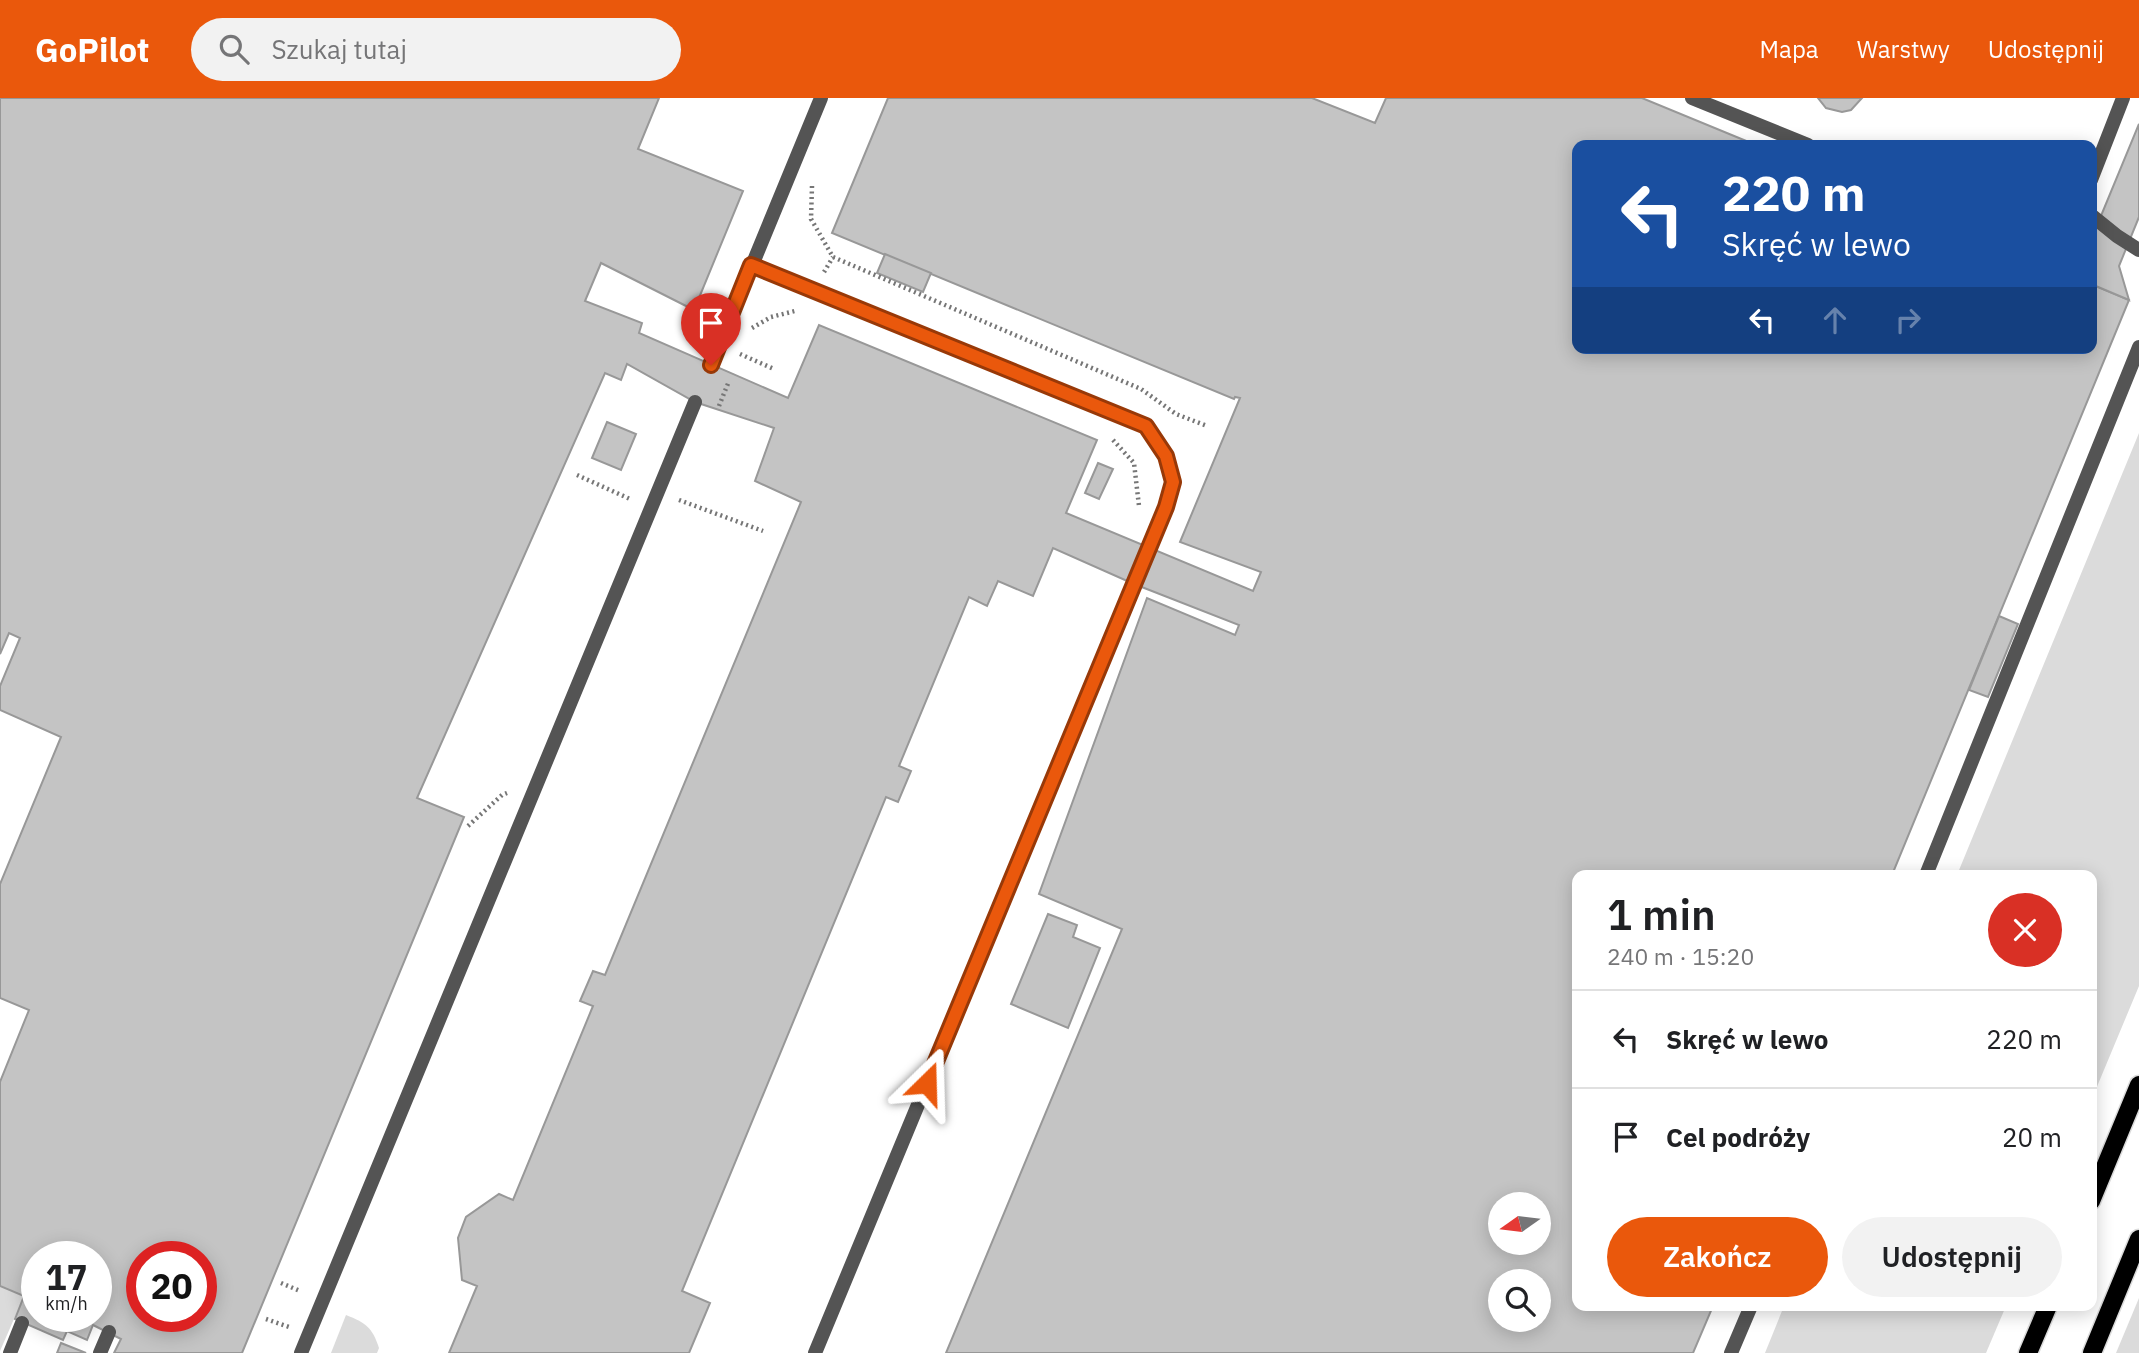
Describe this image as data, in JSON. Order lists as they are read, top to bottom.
{
  "north": "left",
  "page": {
    "header": "GoPilot",
    "search": "Szukaj tutaj",
    "nav": ["Mapa", "Warstwy", "Udostępnij"],
    "turn": ["220 m", "Skręć w lewo"],
    "heading": ["1 min", "240 m · 15:20"],
    "list": [
      {
        "name": "Skręć w lewo",
        "value": "220 m"
      },
      {
        "name": "Cel podróży",
        "value": "20 m"
      }
    ],
    "buttons": ["Zakończ", "Udostępnij"],
    "speed": "17 km/h",
    "limit": "20"
  }
}
